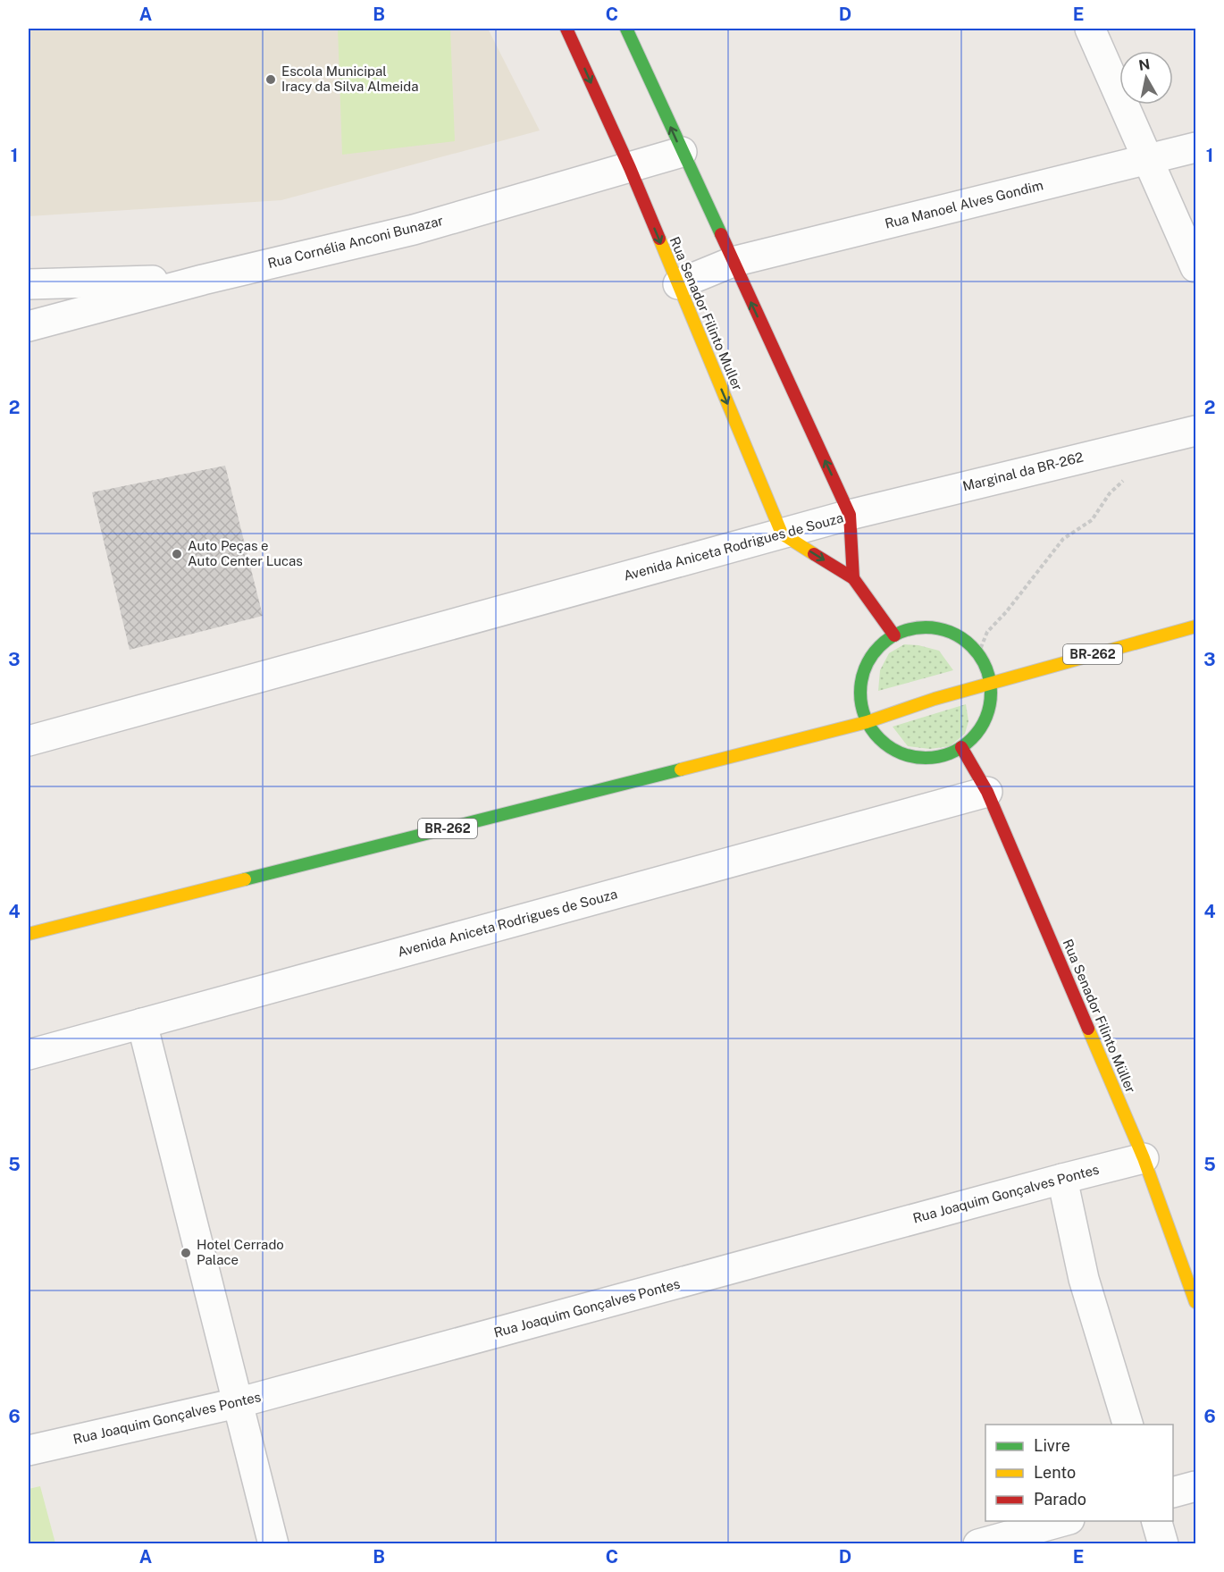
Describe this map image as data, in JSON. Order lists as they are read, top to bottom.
{
  "streets": {
    "main road": ["Rua Senador Filinto Muller", "BR-262", "Rua Senador Filinto Müller"],
    "street": [
      "Rua Manoel Alves Gondim",
      "Rua Cornélia Anconi Bunazar",
      "Marginal da BR-262",
      "Avenida Aniceta Rodrigues de Souza",
      "Rua Joaquim Gonçalves Pontes"
    ]
  },
  "crossings": [
    ["Rua Manoel Alves Gondim", "Rua Senador Filinto Muller"],
    ["Rua Cornélia Anconi Bunazar", "Rua Senador Filinto Muller"],
    ["Rua Senador Filinto Muller", "Avenida Aniceta Rodrigues de Souza"],
    ["Marginal da BR-262", "Avenida Aniceta Rodrigues de Souza"],
    ["Avenida Aniceta Rodrigues de Souza", "Rua Senador Filinto Müller"],
    ["Rua Senador Filinto Müller", "Rua Joaquim Gonçalves Pontes"]
  ],
  "places": ["Escola Municipal Iracy da Silva Almeida", "Auto Peças e Auto Center Lucas", "Hotel Cerrado Palace"],
  "legend": ["Livre", "Lento", "Parado"],
  "north": "top",
  "grid": {
    "columns": [
      "A",
      "B",
      "C",
      "D",
      "E"
    ],
    "rows": [
      "1",
      "2",
      "3",
      "4",
      "5",
      "6"
    ]
  }
}
